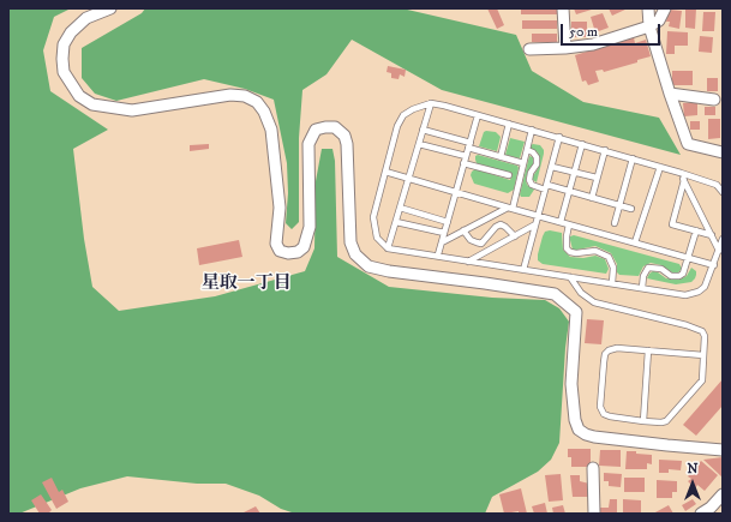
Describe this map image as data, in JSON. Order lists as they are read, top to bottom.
{
  "districts": ["星取一丁目"],
  "scale_bar": "50 m",
  "north": "top"
}
